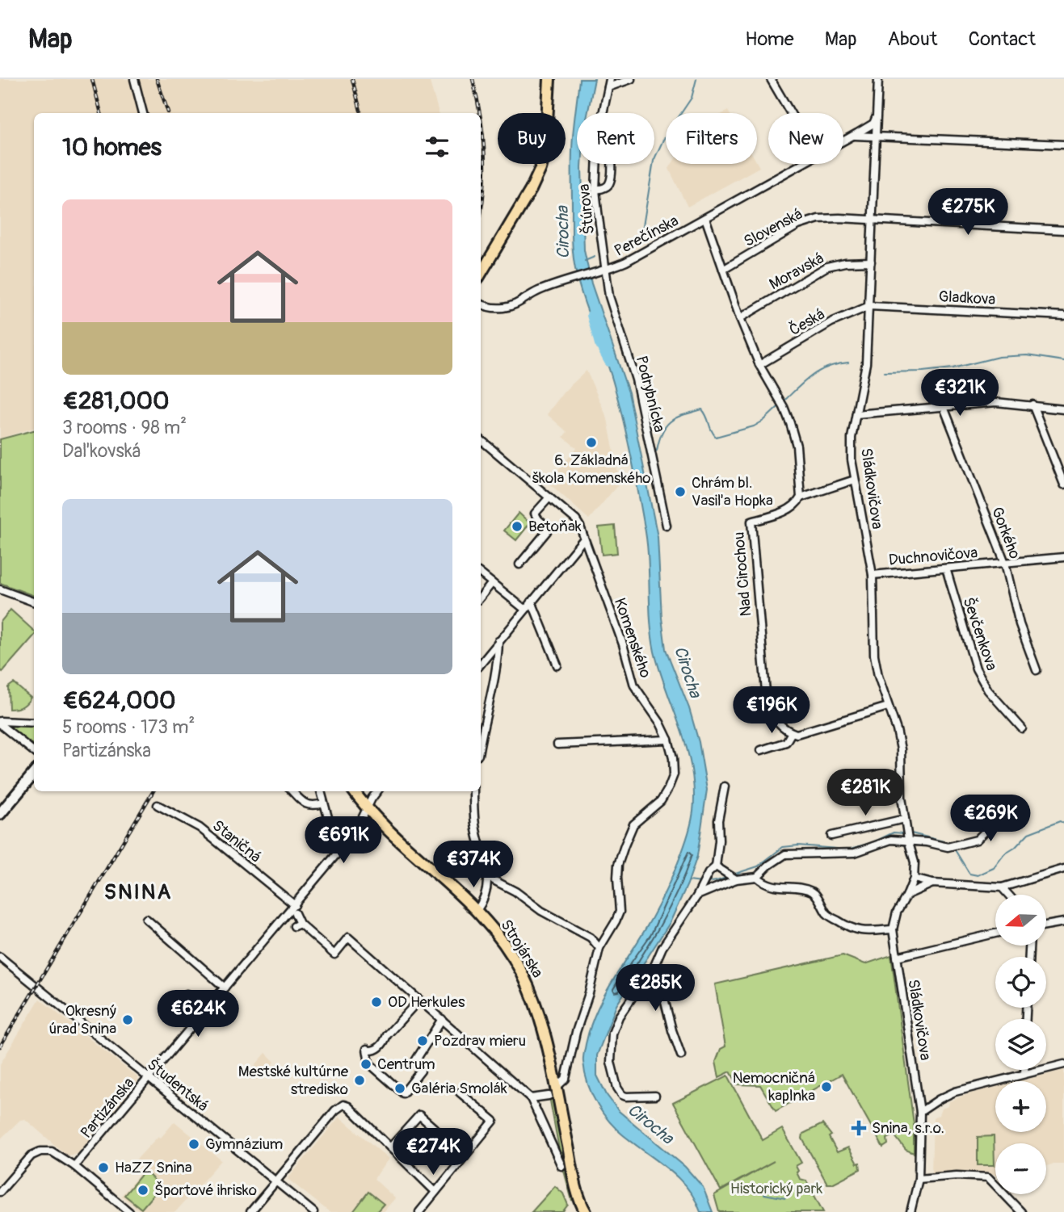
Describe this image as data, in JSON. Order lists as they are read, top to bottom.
{
  "streets": {
    "main road": ["Strojárska"],
    "street": [
      "Štúrova",
      "Slovenská",
      "Perečínska",
      "Moravská",
      "Gladkova",
      "Česká",
      "Podrybnícka",
      "Sládkovičova",
      "Gorkého",
      "Duchnovičova",
      "Nad Cirochou",
      "Ševčenkova",
      "Komenského",
      "Staničná",
      "Študentská",
      "Partizánska"
    ]
  },
  "crossings": [
    ["Štúrova", "Perečínska"],
    ["Štúrova", "Podrybnícka"],
    ["Slovenská", "Sládkovičova"],
    ["Perečínska", "Podrybnícka"],
    ["Perečínska", "Sládkovičova"],
    ["Moravská", "Sládkovičova"],
    ["Gladkova", "Česká"],
    ["Gladkova", "Sládkovičova"],
    ["Česká", "Sládkovičova"],
    ["Sládkovičova", "Duchnovičova"],
    ["Gorkého", "Duchnovičova"],
    ["Duchnovičova", "Ševčenkova"],
    ["Komenského", "Strojárska"],
    ["Staničná", "Partizánska"],
    ["Strojárska", "Partizánska"],
    ["Študentská", "Partizánska"]
  ],
  "districts": ["SNINA"],
  "water": ["Cirocha"],
  "parks": ["Historický park"],
  "places": {
    "other": [
      "6. Základná škola Komenského",
      "Chrám bl. Vasiľa Hopka",
      "Betoňak",
      "OD Herkules",
      "Okresný úrad Snina",
      "Pozdrav mieru",
      "Centrum",
      "Mestské kultúrne stredisko",
      "Nemocničná kaplnka",
      "Galéria Smolák",
      "Gymnázium",
      "HaZZ Snina",
      "Športové ihrisko"
    ],
    "health": ["Snina, s.r.o."]
  },
  "north": "left",
  "page": {
    "header": "Map",
    "nav": [
      "Home",
      "Map",
      "About",
      "Contact"
    ],
    "chip": [
      "Buy",
      "Rent",
      "Filters",
      "New"
    ],
    "heading": "10 homes",
    "list": [
      {
        "name": "€281,000",
        "note": "3 rooms · 98 m² · Daľkovská"
      },
      {
        "name": "€624,000",
        "note": "5 rooms · 173 m² · Partizánska"
      }
    ],
    "price": [
      "€275K",
      "€321K",
      "€196K",
      "€281K",
      "€269K",
      "€691K",
      "€374K",
      "€285K",
      "€624K",
      "€274K"
    ],
    "map_buttons": ["+", "−"]
  }
}
